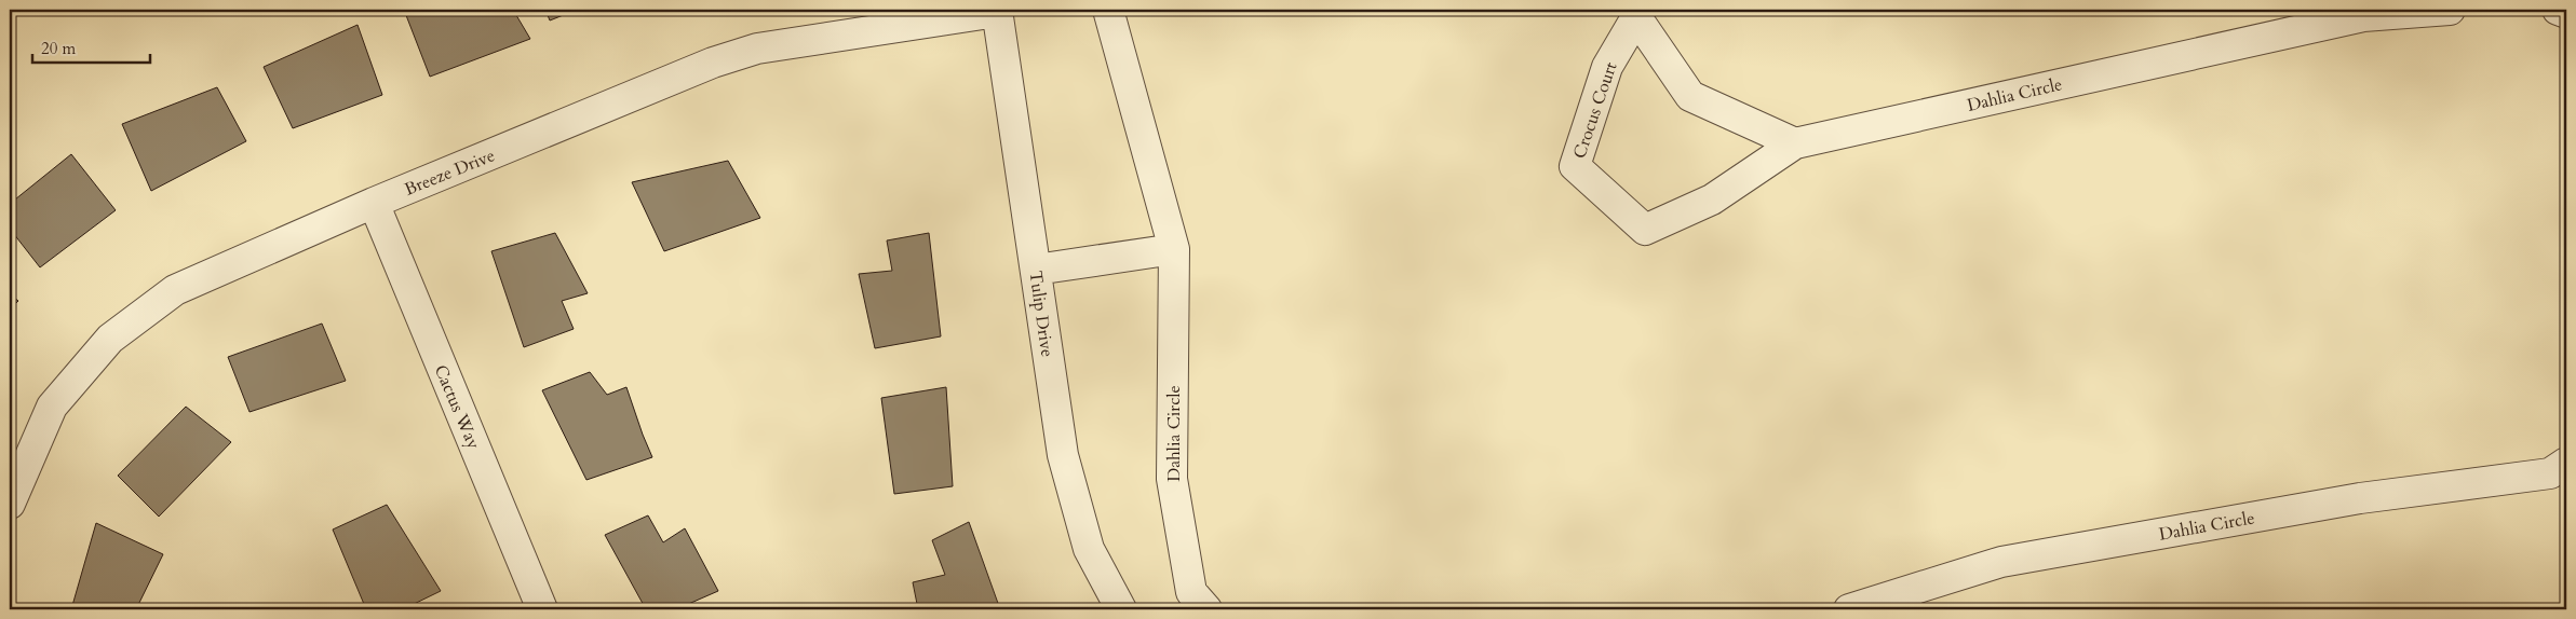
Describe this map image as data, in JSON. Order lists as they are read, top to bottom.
{
  "streets": {
    "street": [
      "Dahlia Circle",
      "Crocus Court",
      "Breeze Drive",
      "Tulip Drive",
      "Cactus Way"
    ]
  },
  "crossings": [
    ["Dahlia Circle", "Crocus Court"],
    ["Breeze Drive", "Tulip Drive"],
    ["Breeze Drive", "Cactus Way"]
  ],
  "scale_bar": "20 m"
}
